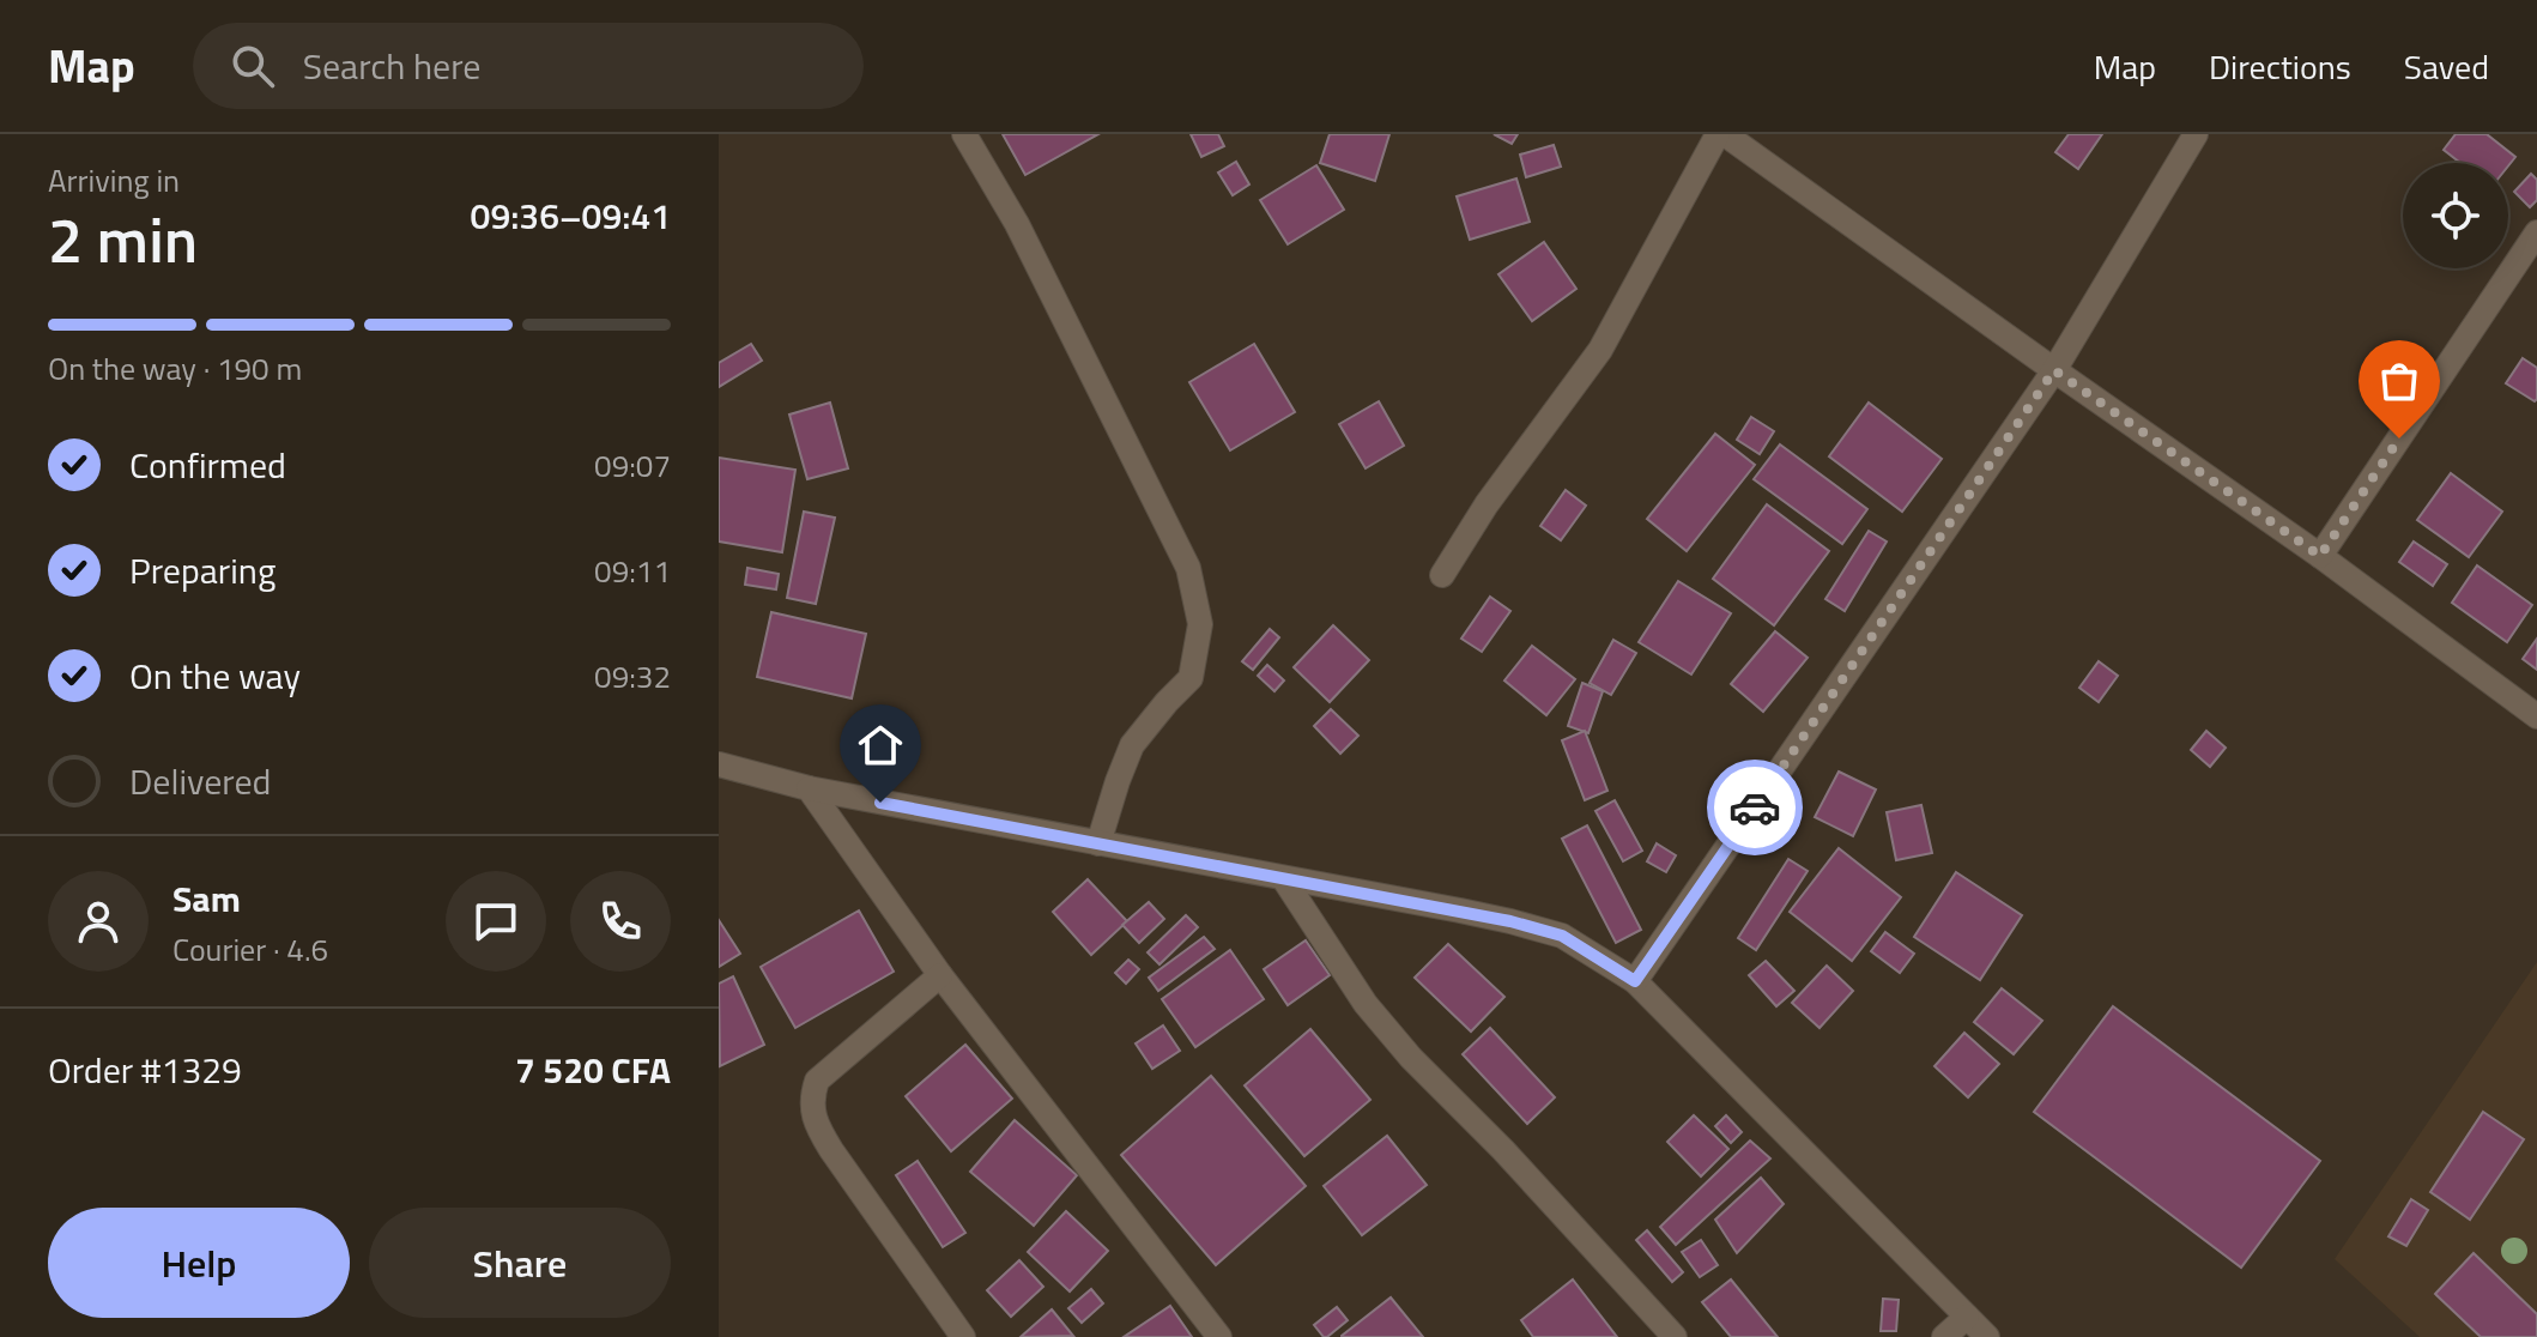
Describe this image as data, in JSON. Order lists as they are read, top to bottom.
{
  "page": {
    "header": "Map",
    "search": "Search here",
    "nav": ["Map", "Directions", "Saved"],
    "heading": ["2 min", "Arriving in", "09:36–09:41"],
    "panel": [
      "Sam",
      "Courier · 4.6",
      "Order #1329",
      "7 520 CFA"
    ],
    "bar": "On the way · 190 m",
    "list": [
      ["Confirmed", "09:07"],
      ["Preparing", "09:11"],
      ["On the way", "09:32"],
      "Delivered"
    ],
    "buttons": ["Help", "Share"]
  }
}
